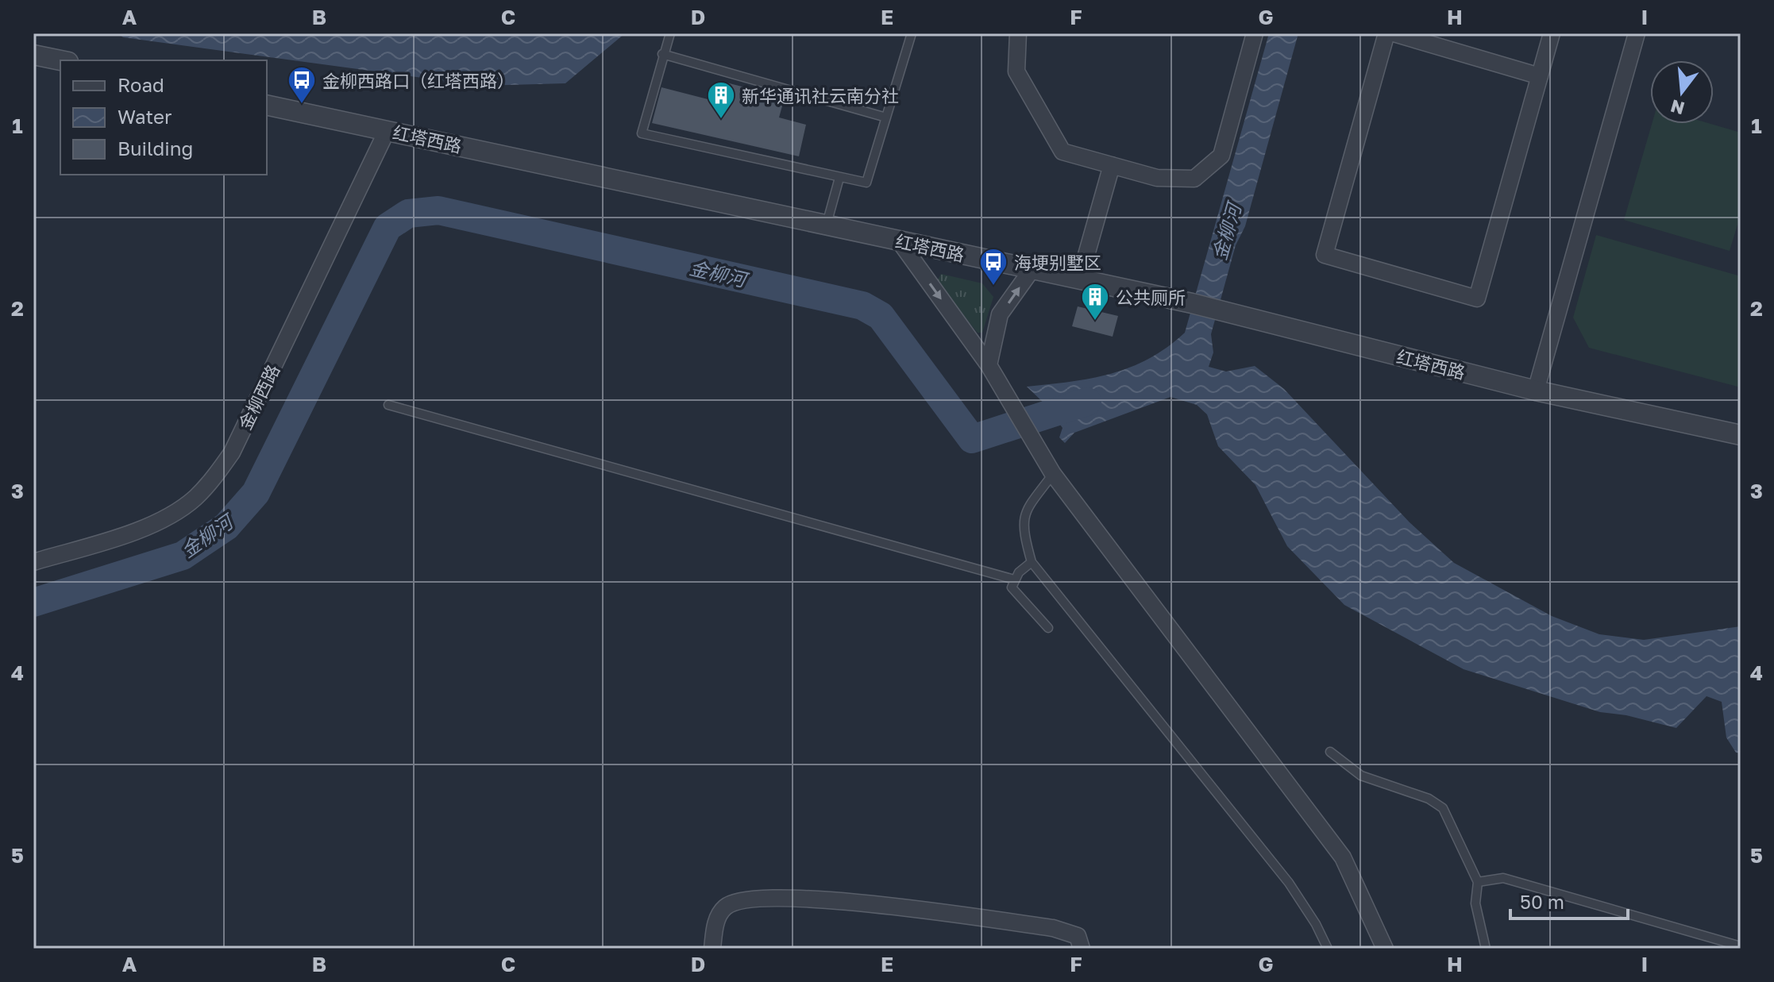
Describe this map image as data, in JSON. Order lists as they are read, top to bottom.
{
  "streets": {
    "street": ["红塔西路", "金柳西路"]
  },
  "crossings": [
    ["红塔西路", "金柳西路"]
  ],
  "water": ["金柳河"],
  "places": {
    "bus stop": ["金柳西路口（红塔西路）", "海埂别墅区"],
    "building": ["新华通讯社云南分社", "公共厕所"]
  },
  "legend": ["Road", "Water", "Building"],
  "scale_bar": "50 m",
  "north": "bottom",
  "grid": {
    "columns": [
      "A",
      "B",
      "C",
      "D",
      "E",
      "F",
      "G",
      "H",
      "I"
    ],
    "rows": [
      "1",
      "2",
      "3",
      "4",
      "5"
    ]
  }
}
